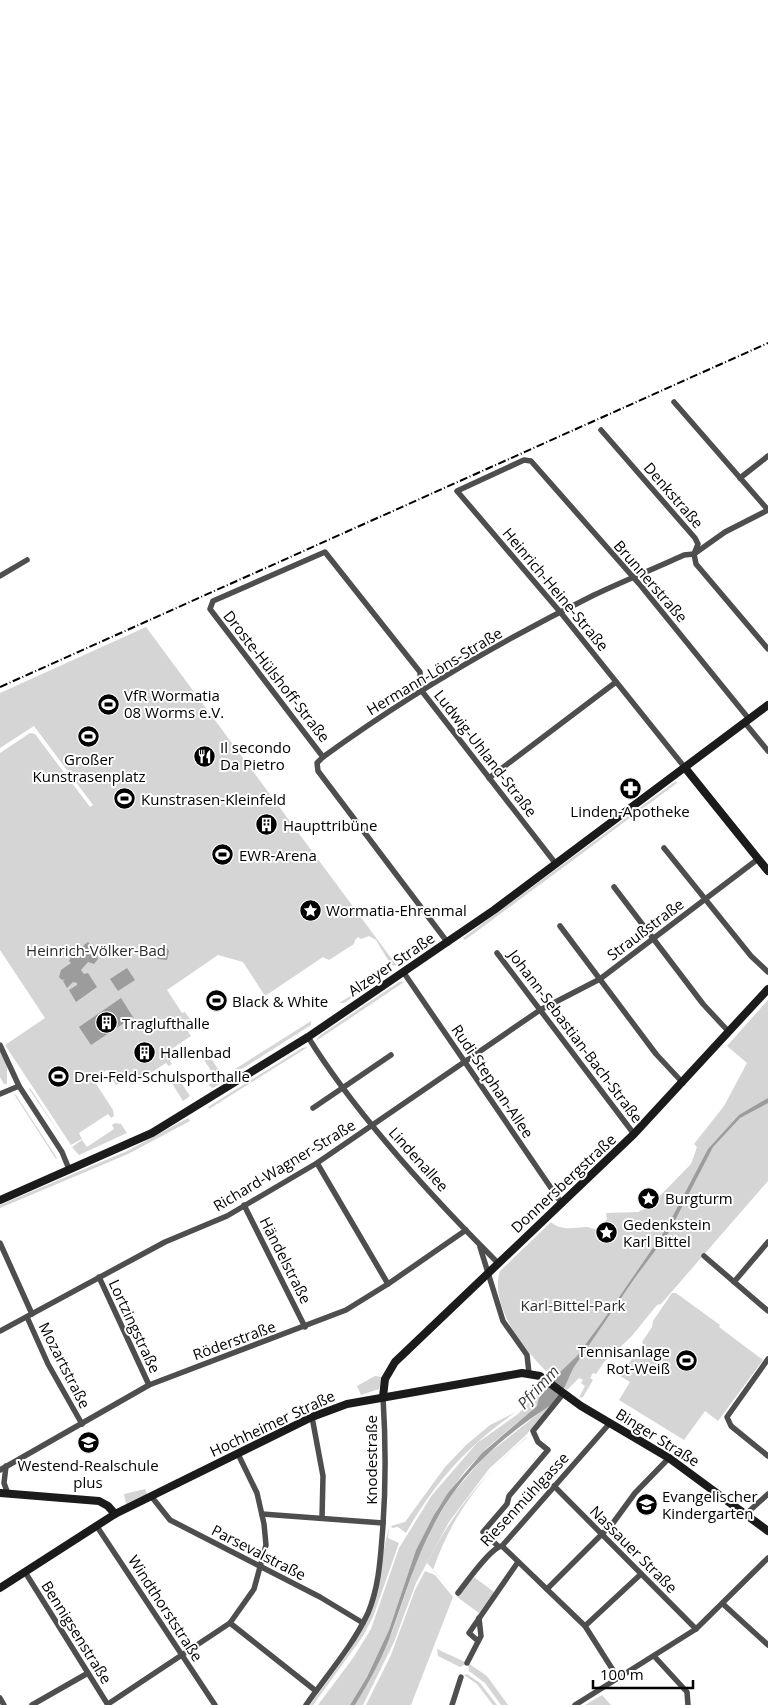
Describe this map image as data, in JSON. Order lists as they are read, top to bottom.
{
  "streets": {
    "street": [
      "Denkstraße",
      "Brunnerstraße",
      "Heinrich-Heine-Straße",
      "Hermann-Löns-Straße",
      "Droste-Hülshoff-Straße",
      "Ludwig-Uhland-Straße",
      "Straußstraße",
      "Alzeyer Straße",
      "Johann-Sebastian-Bach-Straße",
      "Rudi-Stephan-Allee",
      "Lindenallee",
      "Richard-Wagner-Straße",
      "Donnersbergstraße",
      "Händelstraße",
      "Lortzingstraße",
      "Röderstraße",
      "Mozartstraße",
      "Hochheimer Straße",
      "Binger Straße",
      "Knodestraße",
      "Riesenmühlgasse",
      "Nassauer Straße",
      "Parsevalstraße",
      "Windthorststraße",
      "Bennigsenstraße"
    ]
  },
  "crossings": [
    ["Denkstraße", "Hermann-Löns-Straße"],
    ["Brunnerstraße", "Heinrich-Heine-Straße"],
    ["Brunnerstraße", "Hermann-Löns-Straße"],
    ["Brunnerstraße", "Alzeyer Straße"],
    ["Heinrich-Heine-Straße", "Hermann-Löns-Straße"],
    ["Heinrich-Heine-Straße", "Alzeyer Straße"],
    ["Hermann-Löns-Straße", "Droste-Hülshoff-Straße"],
    ["Hermann-Löns-Straße", "Ludwig-Uhland-Straße"],
    ["Droste-Hülshoff-Straße", "Ludwig-Uhland-Straße"],
    ["Droste-Hülshoff-Straße", "Alzeyer Straße"],
    ["Ludwig-Uhland-Straße", "Alzeyer Straße"],
    ["Straußstraße", "Johann-Sebastian-Bach-Straße"],
    ["Straußstraße", "Richard-Wagner-Straße"],
    ["Alzeyer Straße", "Rudi-Stephan-Allee"],
    ["Alzeyer Straße", "Lindenallee"],
    ["Johann-Sebastian-Bach-Straße", "Richard-Wagner-Straße"],
    ["Johann-Sebastian-Bach-Straße", "Donnersbergstraße"],
    ["Rudi-Stephan-Allee", "Richard-Wagner-Straße"],
    ["Rudi-Stephan-Allee", "Donnersbergstraße"],
    ["Lindenallee", "Richard-Wagner-Straße"],
    ["Lindenallee", "Donnersbergstraße"],
    ["Lindenallee", "Röderstraße"],
    ["Lindenallee", "Hochheimer Straße"],
    ["Lindenallee", "Binger Straße"],
    ["Richard-Wagner-Straße", "Händelstraße"],
    ["Richard-Wagner-Straße", "Lortzingstraße"],
    ["Richard-Wagner-Straße", "Mozartstraße"],
    ["Donnersbergstraße", "Hochheimer Straße"],
    ["Donnersbergstraße", "Knodestraße"],
    ["Händelstraße", "Röderstraße"],
    ["Lortzingstraße", "Röderstraße"],
    ["Röderstraße", "Mozartstraße"],
    ["Hochheimer Straße", "Binger Straße"],
    ["Hochheimer Straße", "Knodestraße"],
    ["Hochheimer Straße", "Parsevalstraße"],
    ["Hochheimer Straße", "Windthorststraße"],
    ["Hochheimer Straße", "Bennigsenstraße"],
    ["Binger Straße", "Riesenmühlgasse"],
    ["Knodestraße", "Parsevalstraße"],
    ["Riesenmühlgasse", "Nassauer Straße"]
  ],
  "water": ["Pfrimm"],
  "parks": ["Heinrich-Völker-Bad", "Karl-Bittel-Park"],
  "places": {
    "sports": [
      "VfR Wormatia 08 Worms e.V.",
      "Großer Kunstrasenplatz",
      "Kunstrasen-Kleinfeld",
      "EWR-Arena",
      "Black & White",
      "Drei-Feld-Schulsporthalle",
      "Tennisanlage Rot-Weiß"
    ],
    "restaurant": ["Il secondo Da Pietro"],
    "pharmacy": ["Linden-Apotheke"],
    "building": ["Haupttribüne", "Traglufthalle", "Hallenbad"],
    "place": ["Wormatia-Ehrenmal", "Burgturm", "Gedenkstein Karl Bittel"],
    "school or university": ["Westend-Realschule plus", "Evangelischer Kindergarten"]
  },
  "scale_bar": "100 m"
}
